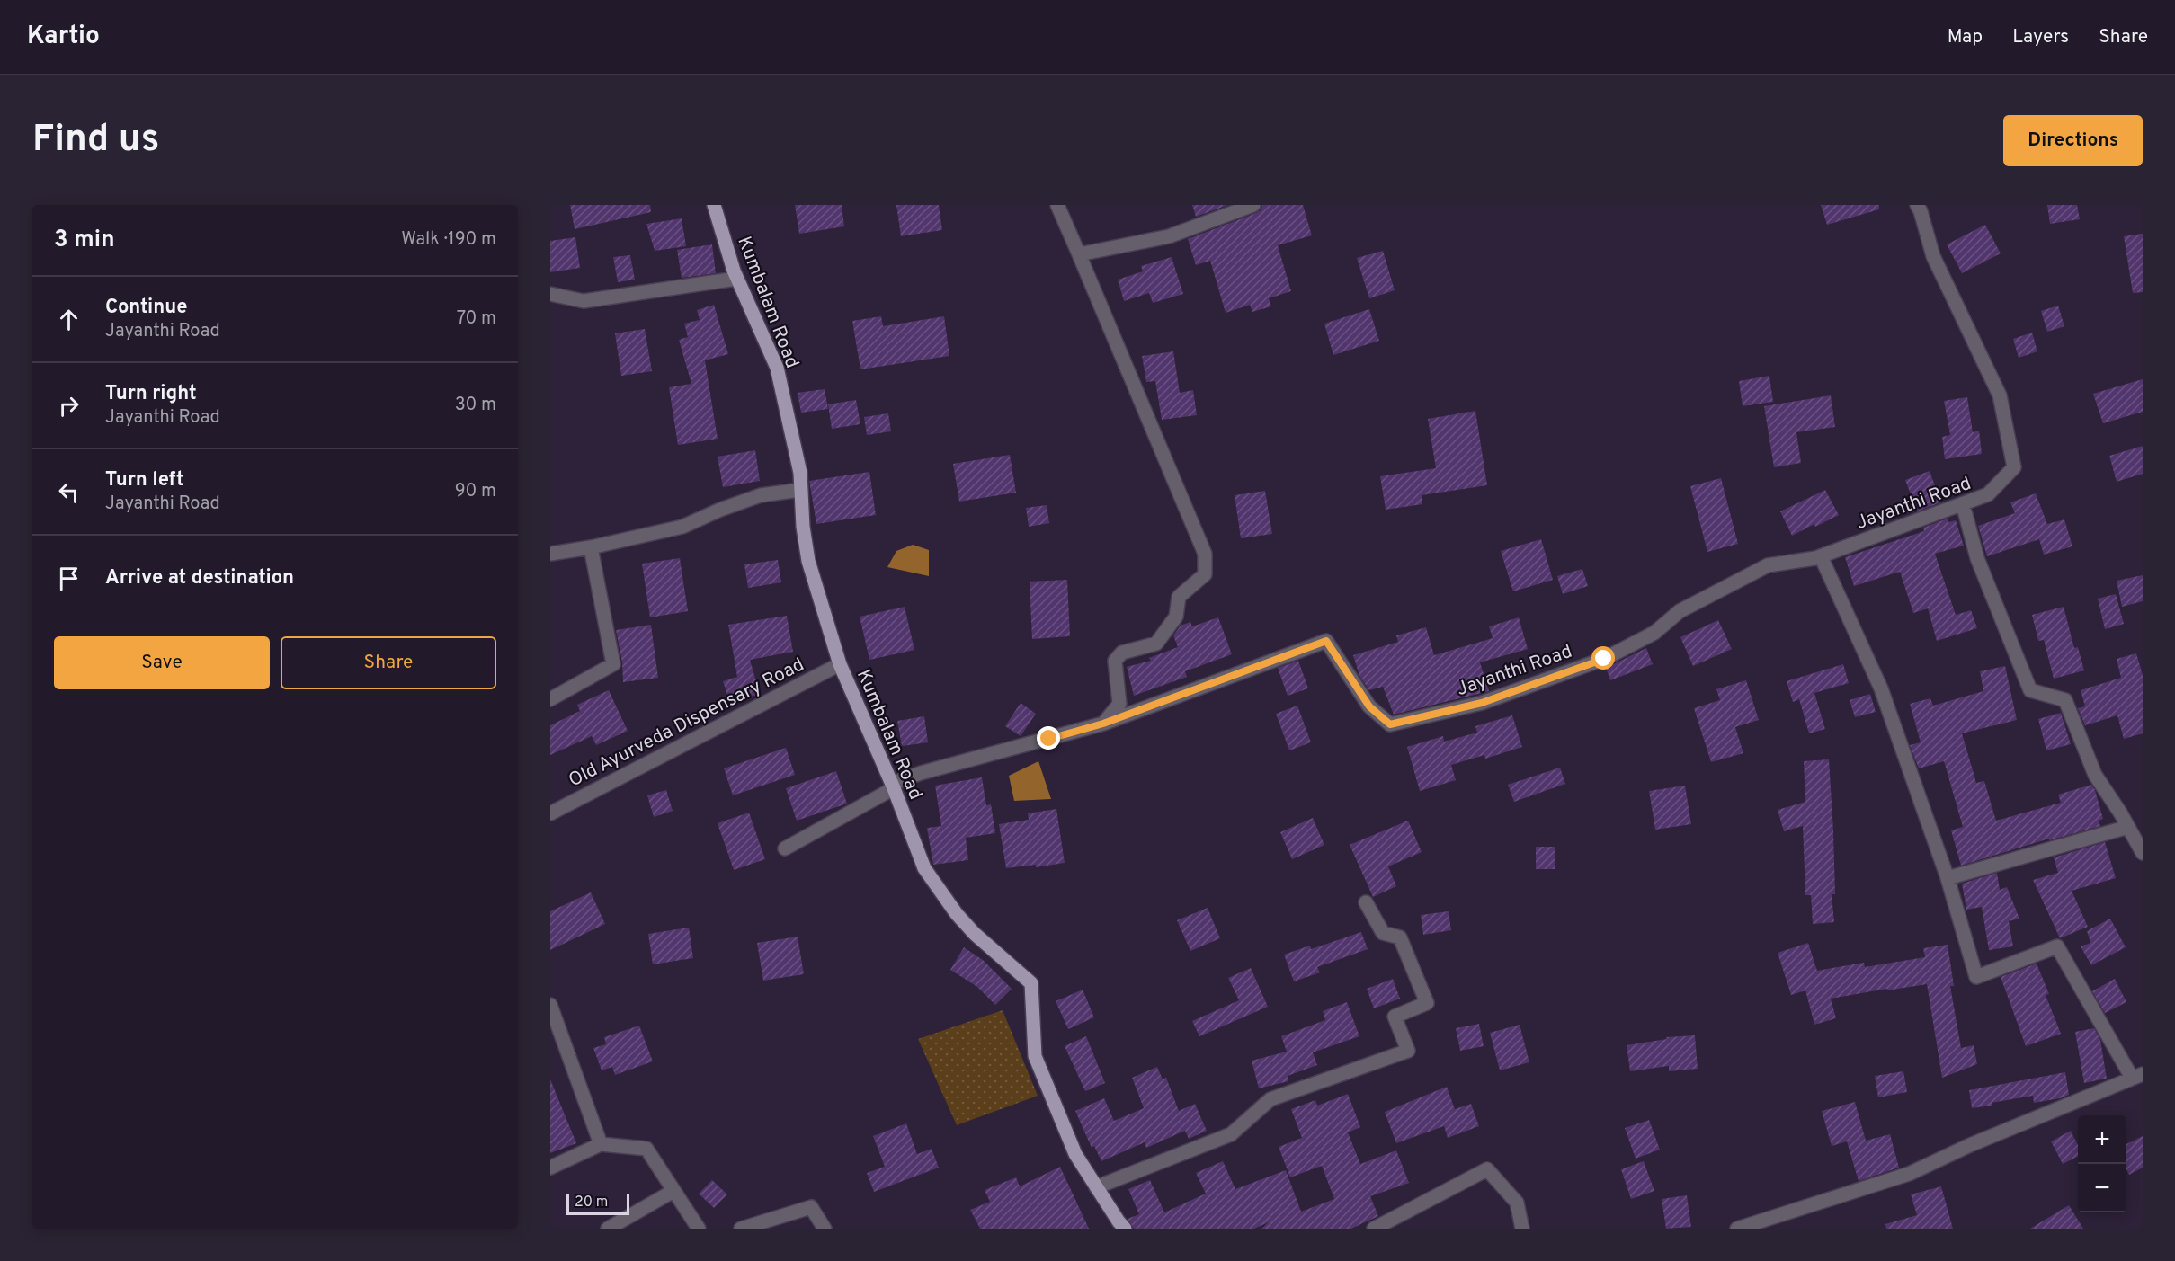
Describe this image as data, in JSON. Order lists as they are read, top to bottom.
{
  "streets": {
    "main road": ["Kumbalam Road"],
    "street": ["Jayanthi Road", "Old Ayurveda Dispensary Road"]
  },
  "crossings": [
    ["Kumbalam Road", "Jayanthi Road"],
    ["Kumbalam Road", "Old Ayurveda Dispensary Road"]
  ],
  "scale_bar": "20 m",
  "page": {
    "header": "Kartio",
    "nav": ["Map", "Layers", "Share"],
    "buttons": [
      "Directions",
      ["Save", "Share"]
    ],
    "title": "Find us",
    "heading": ["3 min", "Walk · 190 m"],
    "list": [
      ["Continue", "Jayanthi Road", "70 m"],
      ["Turn right", "Jayanthi Road", "30 m"],
      ["Turn left", "Jayanthi Road", "90 m"],
      "Arrive at destination"
    ],
    "map_buttons": ["+", "−"],
    "scale": "20 m"
  }
}
